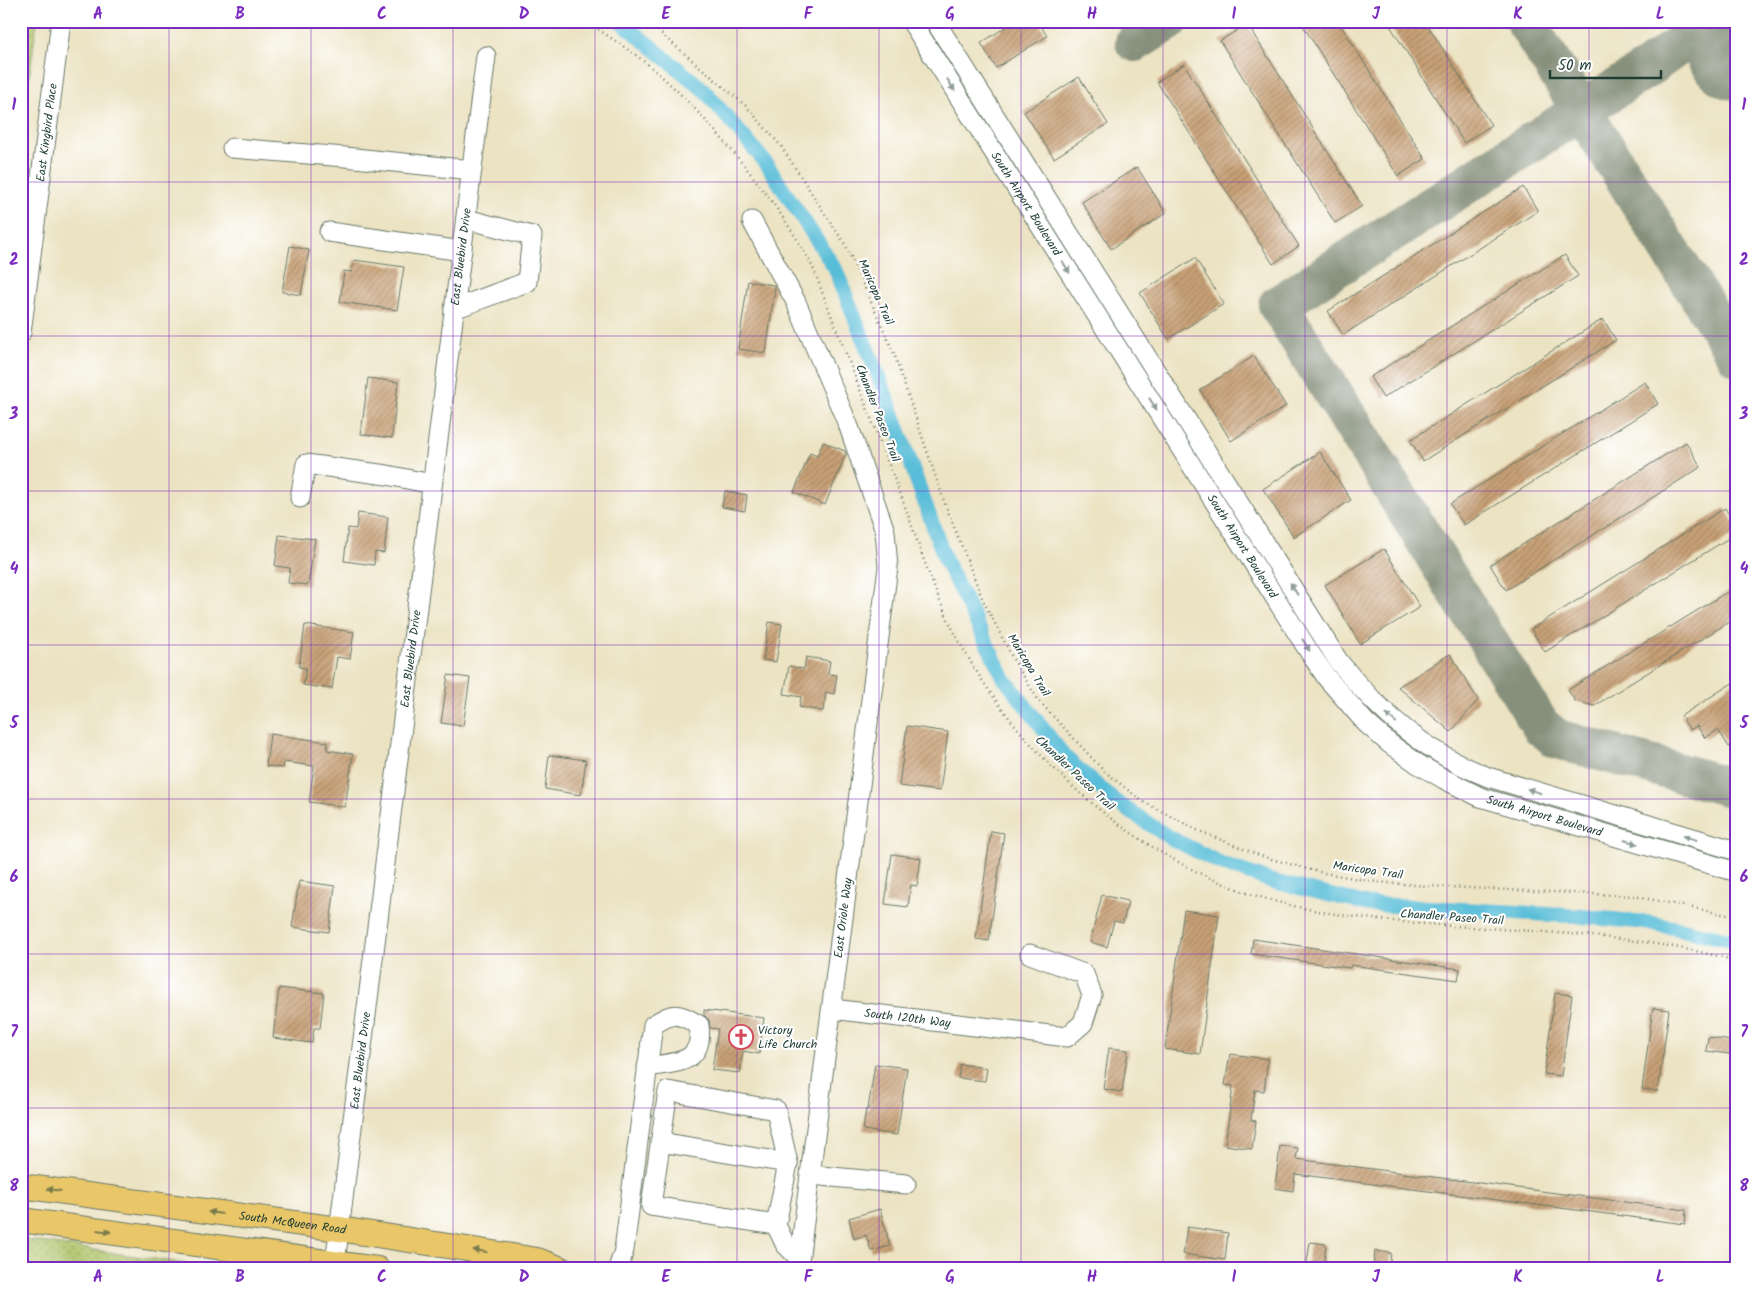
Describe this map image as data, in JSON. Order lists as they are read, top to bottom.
{
  "streets": {
    "main road": ["South McQueen Road"],
    "street": [
      "East Kingbird Place",
      "South Airport Boulevard",
      "East Bluebird Drive",
      "East Oriole Way",
      "South 120th Way"
    ],
    "path": ["Maricopa Trail", "Chandler Paseo Trail"]
  },
  "crossings": [
    ["East Bluebird Drive", "South McQueen Road"],
    ["East Oriole Way", "South 120th Way"]
  ],
  "places": {
    "church": ["Victory Life Church"]
  },
  "scale_bar": "50 m",
  "grid": {
    "columns": [
      "A",
      "B",
      "C",
      "D",
      "E",
      "F",
      "G",
      "H",
      "I",
      "J",
      "K",
      "L"
    ],
    "rows": [
      "1",
      "2",
      "3",
      "4",
      "5",
      "6",
      "7",
      "8"
    ]
  }
}
